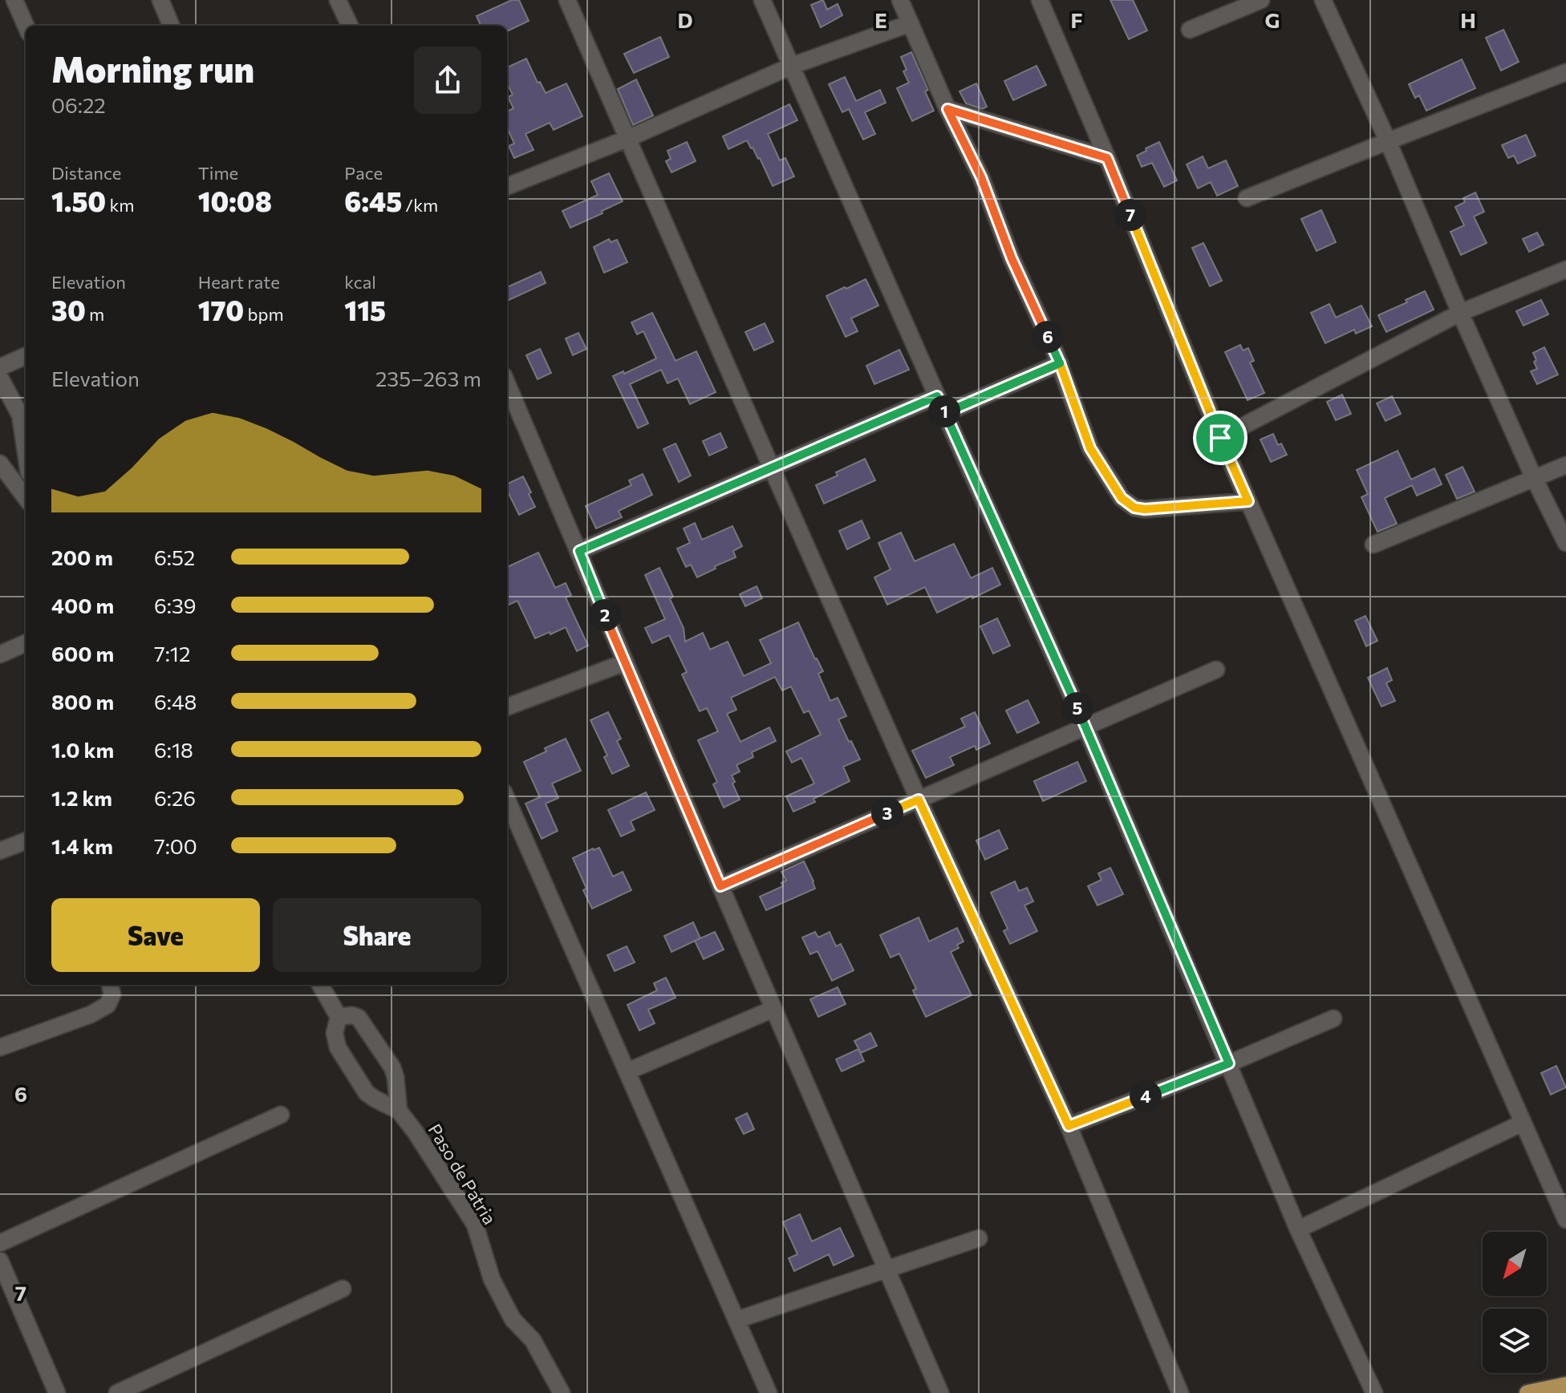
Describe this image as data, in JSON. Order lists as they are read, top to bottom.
{
  "streets": {
    "street": ["Paso de Patria"]
  },
  "north": "bottom left",
  "page": {
    "heading": ["Morning run", "06:22"],
    "stats": [
      ["Distance", "1.50 km"],
      ["Time", "10:08"],
      ["Pace", "6:45 /km"],
      ["Elevation", "30 m"],
      ["Heart rate", "170 bpm"],
      ["kcal", "115"]
    ],
    "pins": [
      "7",
      "6",
      "1",
      "2",
      "5",
      "3",
      "4"
    ],
    "chart": ["Elevation", "235–263 m"],
    "list": [
      {
        "name": "200 m",
        "note": "6:52"
      },
      {
        "name": "400 m",
        "note": "6:39"
      },
      {
        "name": "600 m",
        "note": "7:12"
      },
      {
        "name": "800 m",
        "note": "6:48"
      },
      {
        "name": "1.0 km",
        "note": "6:18"
      },
      {
        "name": "1.2 km",
        "note": "6:26"
      },
      {
        "name": "1.4 km",
        "note": "7:00"
      }
    ],
    "buttons": ["Save", "Share"]
  },
  "grid": {
    "columns": [
      "D",
      "E",
      "F",
      "G",
      "H"
    ],
    "rows": ["6", "7"]
  }
}
